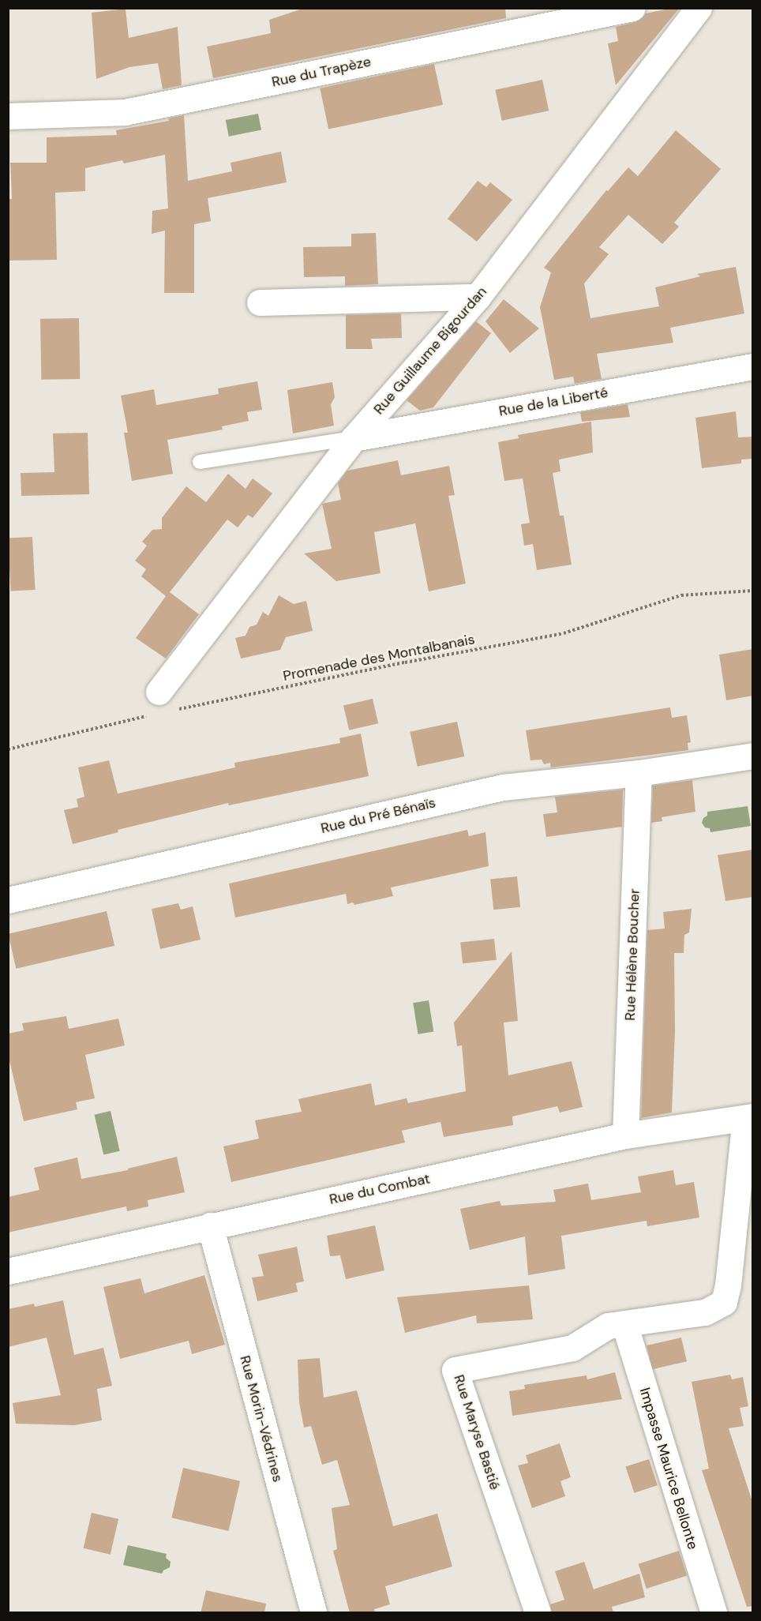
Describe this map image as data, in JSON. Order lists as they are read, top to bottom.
{
  "streets": {
    "street": [
      "Rue du Trapèze",
      "Rue Guillaume Bigourdan",
      "Rue de la Liberté",
      "Rue du Pré Bénaïs",
      "Rue Hélène Boucher",
      "Rue du Combat",
      "Rue Morin-Védrines",
      "Rue Maryse Bastié",
      "Impasse Maurice Bellonte"
    ],
    "path": ["Promenade des Montalbanais"]
  },
  "crossings": [
    ["Rue Guillaume Bigourdan", "Rue de la Liberté"],
    ["Rue Guillaume Bigourdan", "Promenade des Montalbanais"],
    ["Rue du Pré Bénaïs", "Rue Hélène Boucher"],
    ["Rue Hélène Boucher", "Rue du Combat"],
    ["Rue du Combat", "Rue Morin-Védrines"],
    ["Rue du Combat", "Rue Maryse Bastié"],
    ["Rue Maryse Bastié", "Impasse Maurice Bellonte"]
  ]
}
